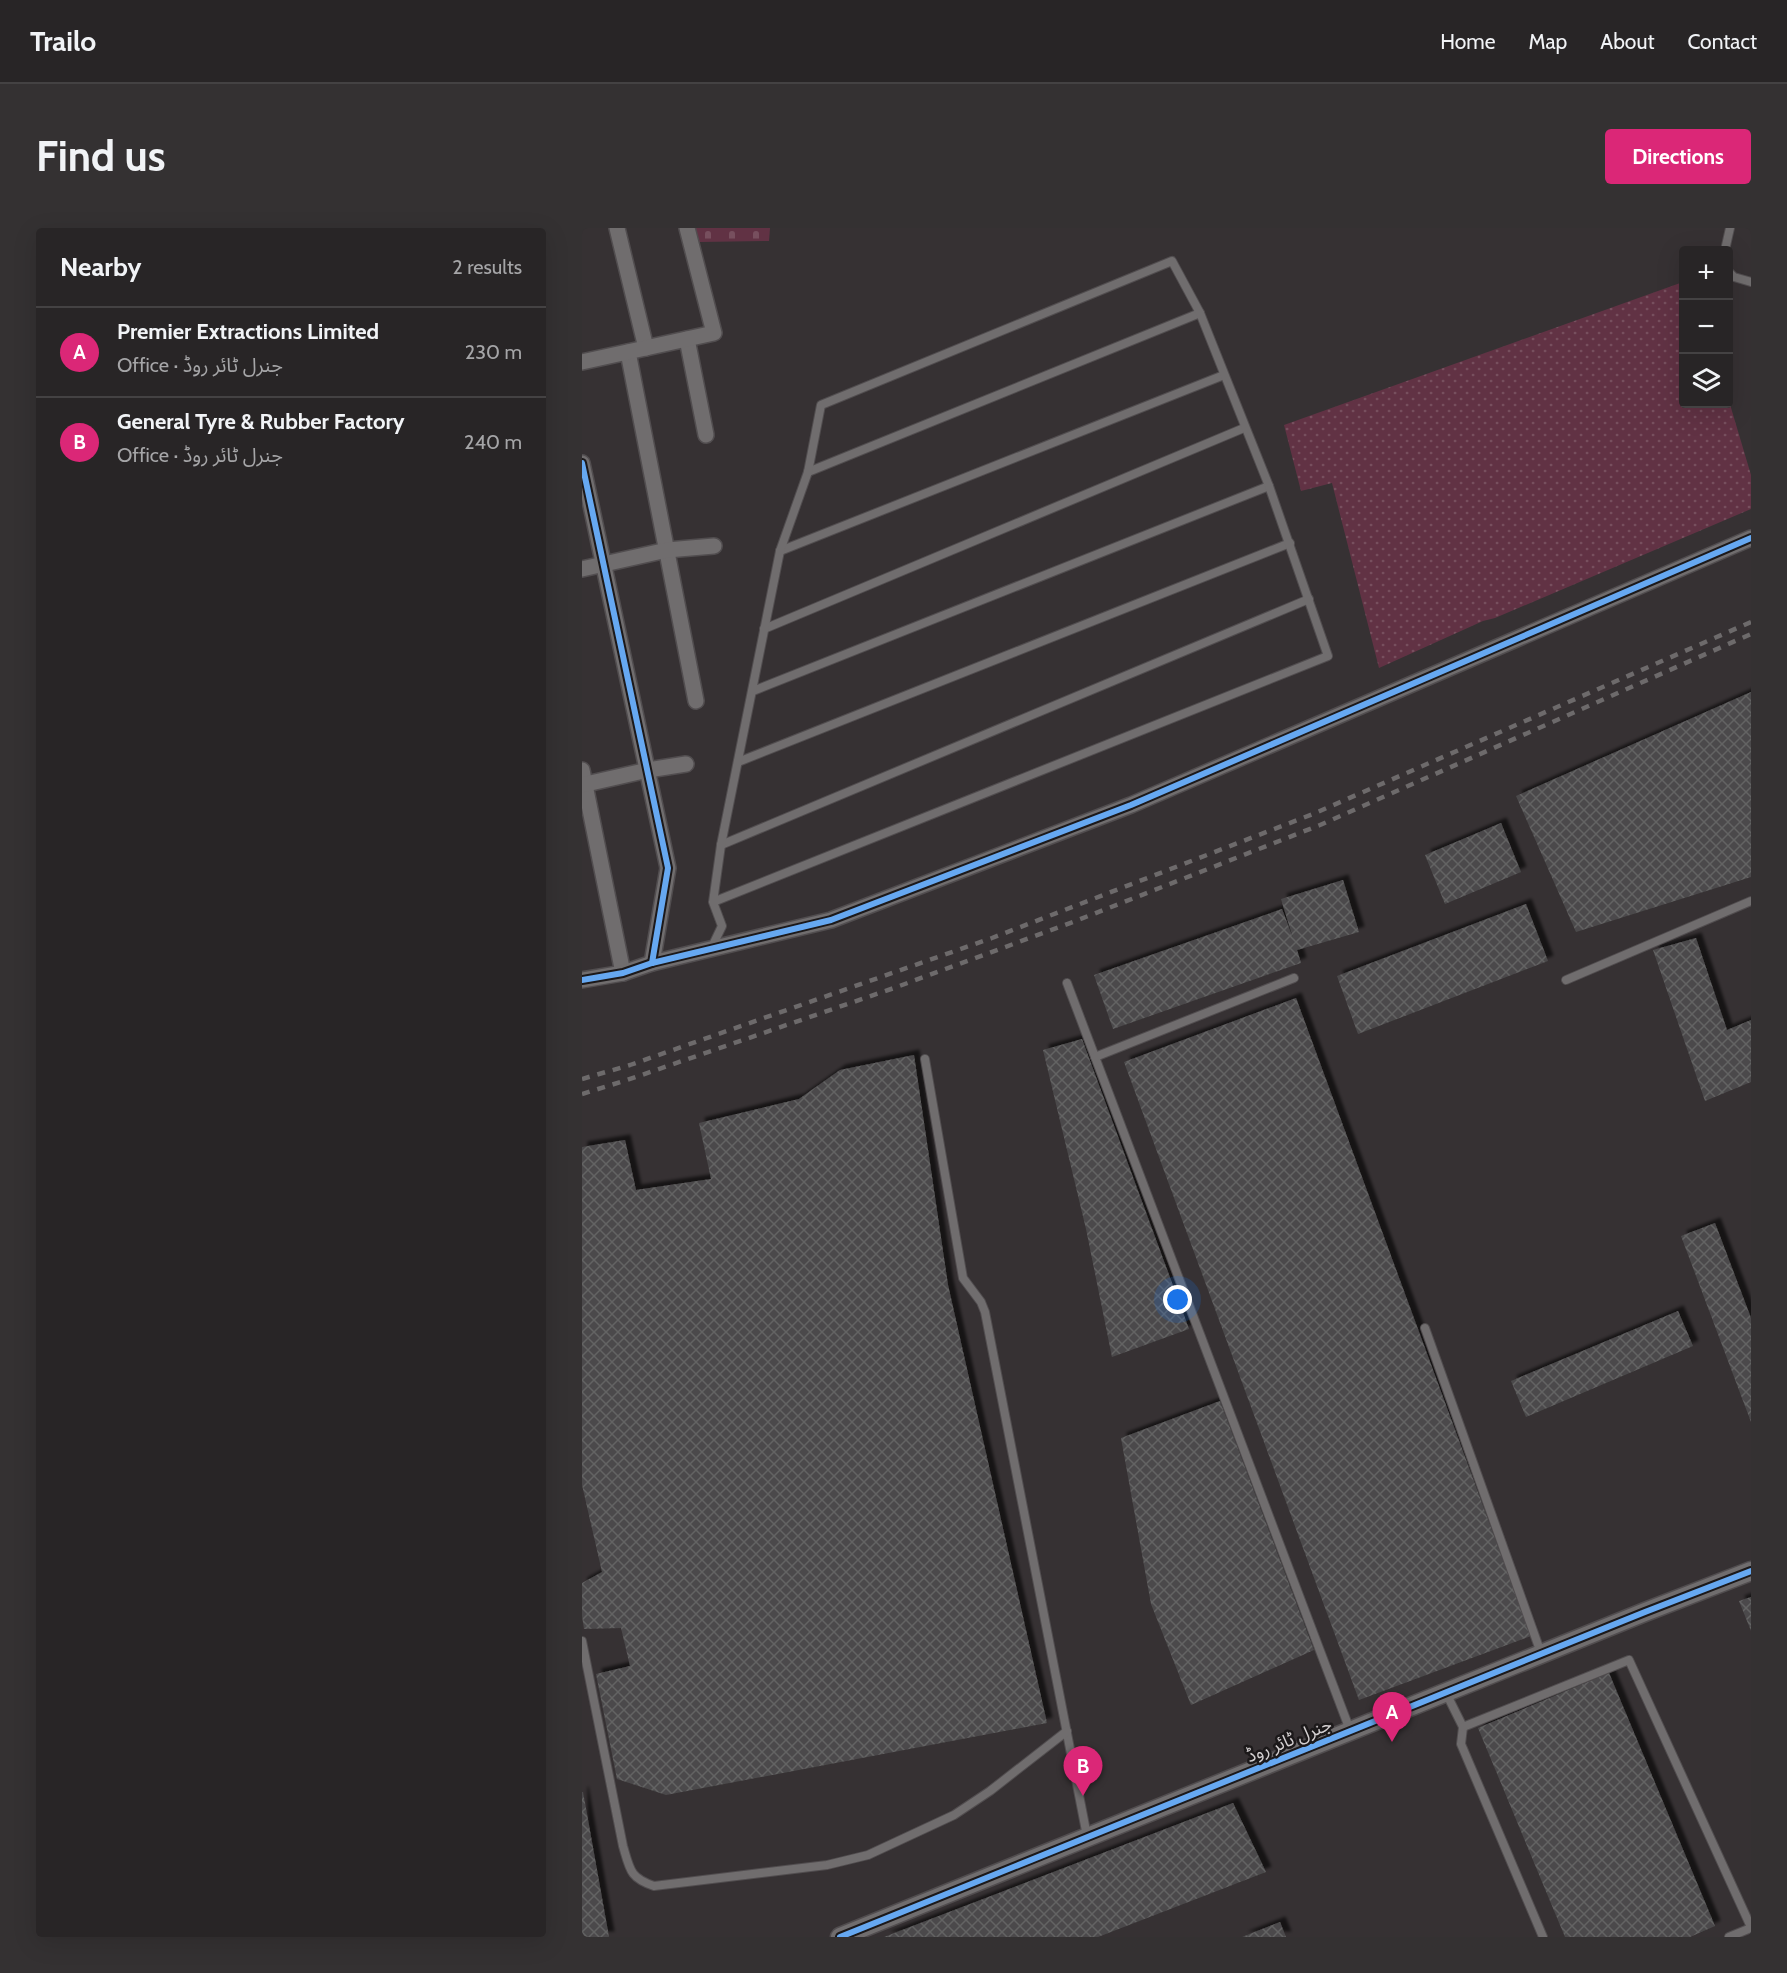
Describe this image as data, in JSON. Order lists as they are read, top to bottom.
{
  "streets": {
    "street": ["جنرل ٹائر روڈ"]
  },
  "page": {
    "header": "Trailo",
    "nav": [
      "Home",
      "Map",
      "About",
      "Contact"
    ],
    "buttons": "Directions",
    "title": "Find us",
    "heading": ["Nearby", "2 results"],
    "map_buttons": ["+", "−"],
    "list": [
      {
        "mark": "A",
        "name": "Premier Extractions Limited",
        "note": "Office · جنرل ٹائر روڈ",
        "value": "230 m"
      },
      {
        "mark": "B",
        "name": "General Tyre & Rubber Factory",
        "note": "Office · جنرل ٹائر روڈ",
        "value": "240 m"
      }
    ],
    "pins": ["A", "B"]
  }
}
